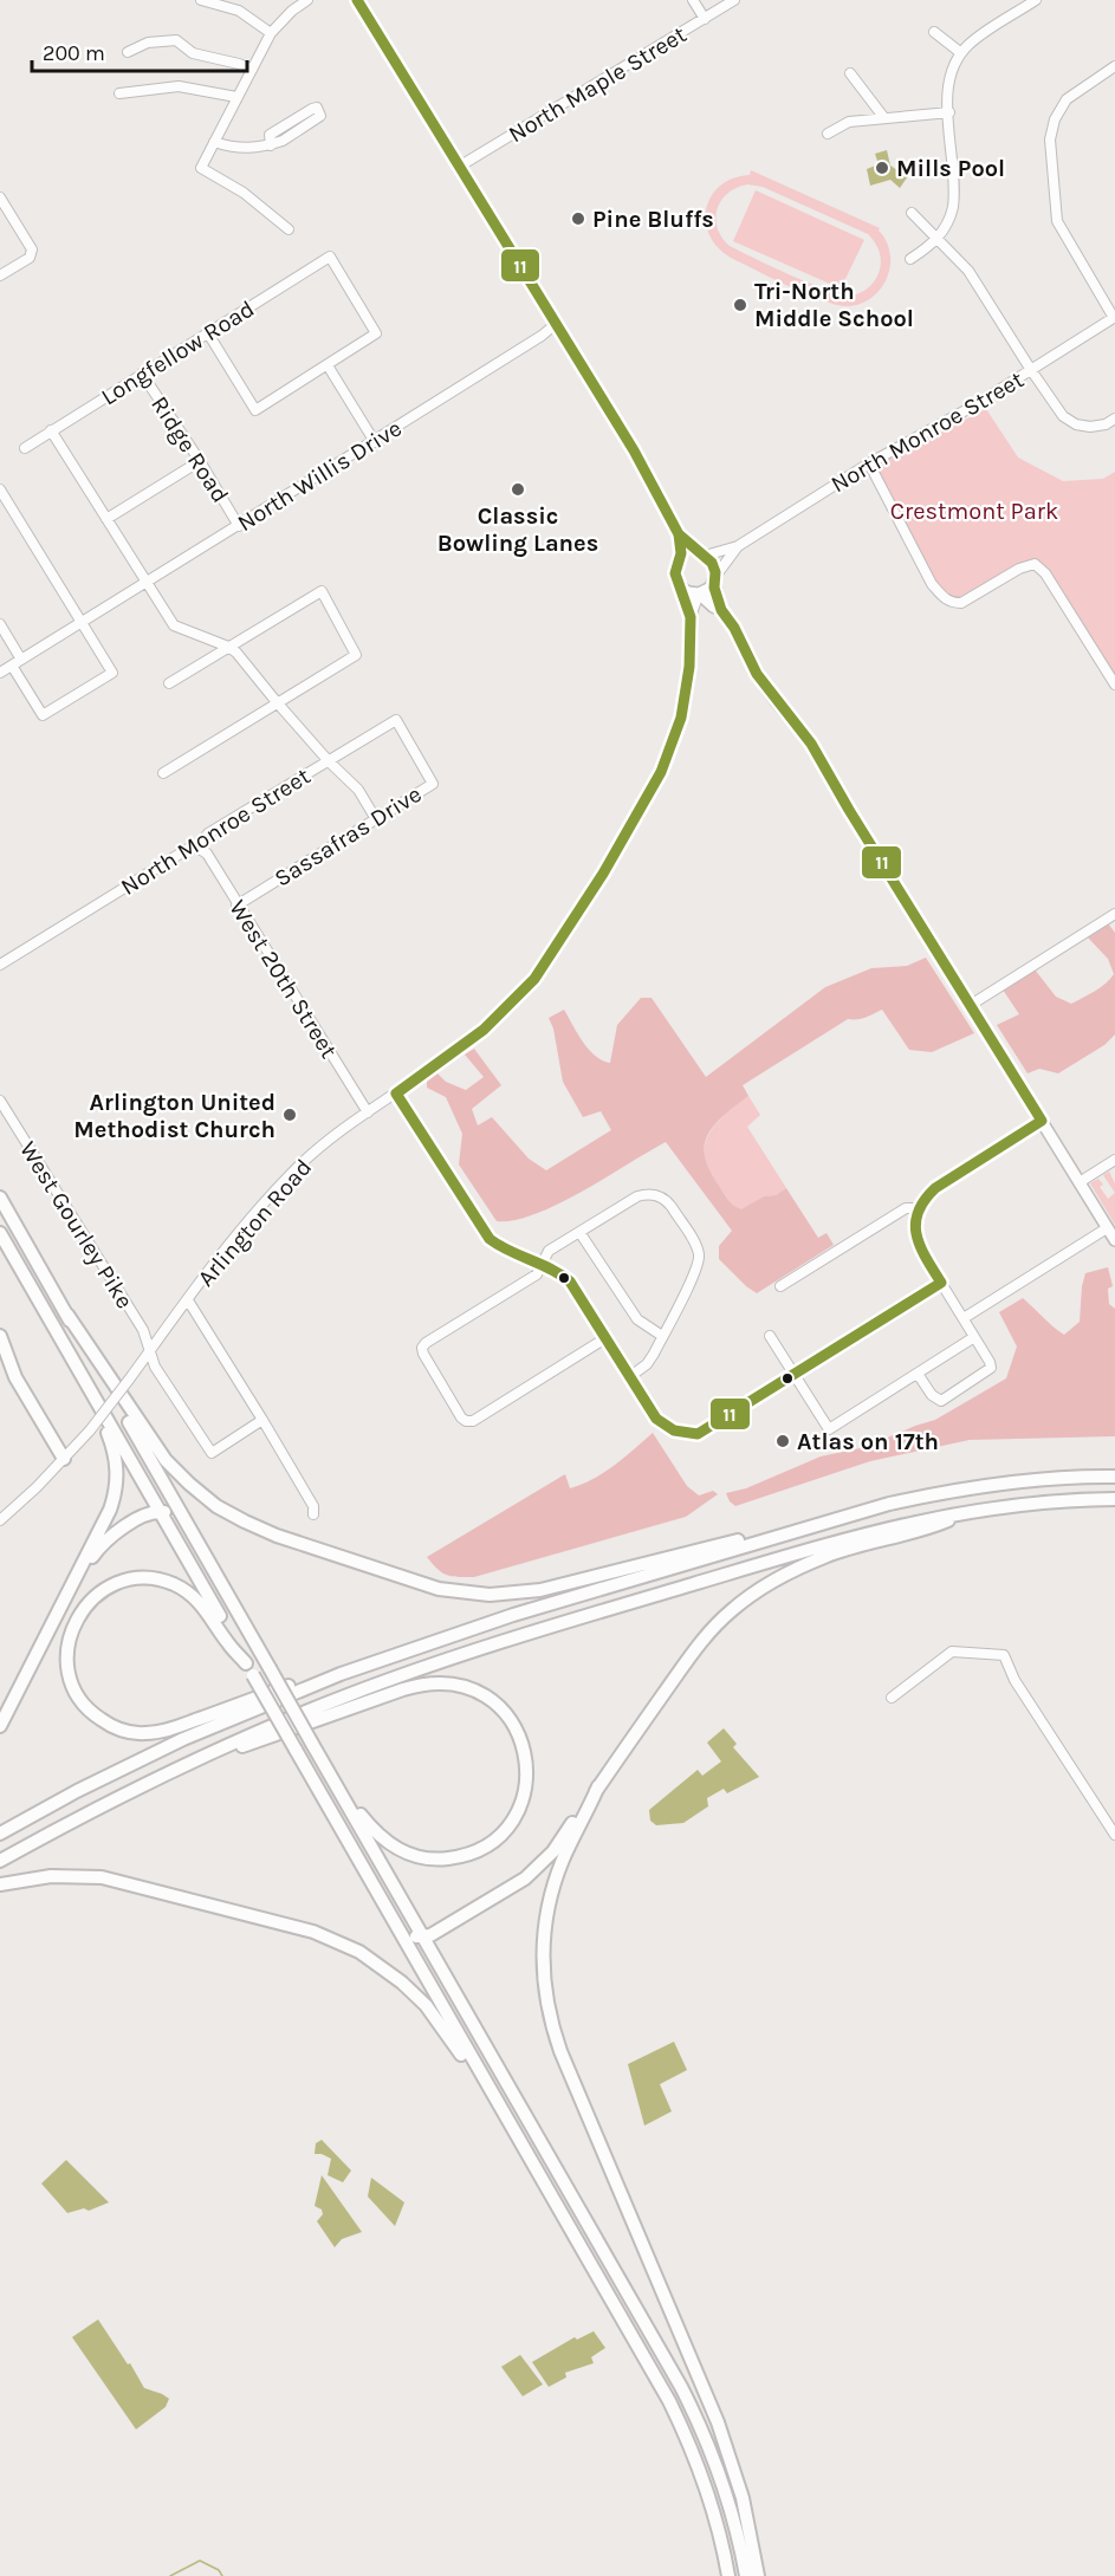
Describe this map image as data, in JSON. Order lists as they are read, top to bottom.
{
  "streets": {
    "street": [
      "North Maple Street",
      "Longfellow Road",
      "North Monroe Street",
      "Ridge Road",
      "North Willis Drive",
      "Sassafras Drive",
      "West 20th Street",
      "Arlington Road",
      "West Gourley Pike"
    ]
  },
  "crossings": [
    ["Longfellow Road", "Ridge Road"],
    ["North Monroe Street", "Sassafras Drive"],
    ["North Monroe Street", "West 20th Street"],
    ["North Monroe Street", "Arlington Road"],
    ["Ridge Road", "North Willis Drive"],
    ["Sassafras Drive", "West 20th Street"],
    ["West 20th Street", "Arlington Road"],
    ["Arlington Road", "West Gourley Pike"]
  ],
  "parks": ["Crestmont Park"],
  "places": [
    "Mills Pool",
    "Pine Bluffs",
    "Tri-North Middle School",
    "Classic Bowling Lanes",
    "Arlington United Methodist Church",
    "Atlas on 17th"
  ],
  "lines": ["transit line 11"],
  "scale_bar": "200 m"
}
